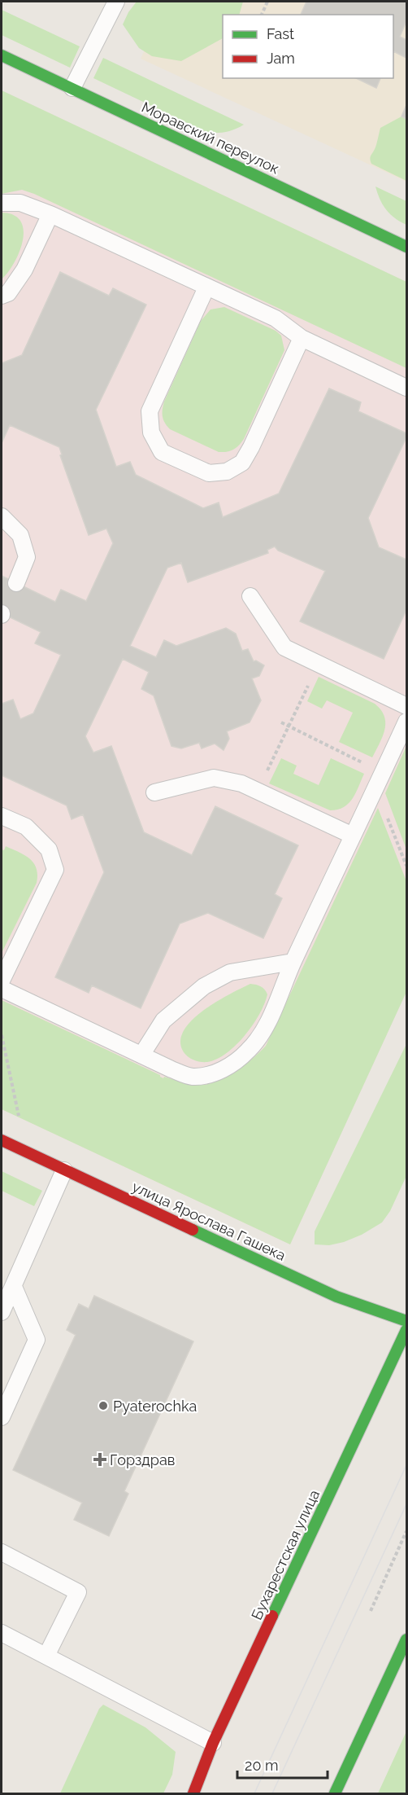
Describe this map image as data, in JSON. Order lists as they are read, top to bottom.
{
  "streets": {
    "street": ["Моравский переулок", "улица Ярослава Гашека", "Бухарестская улица"]
  },
  "places": {
    "other": ["Pyaterochka"],
    "health": ["Горздрав"]
  },
  "legend": ["Fast", "Jam"],
  "scale_bar": "20 m"
}
